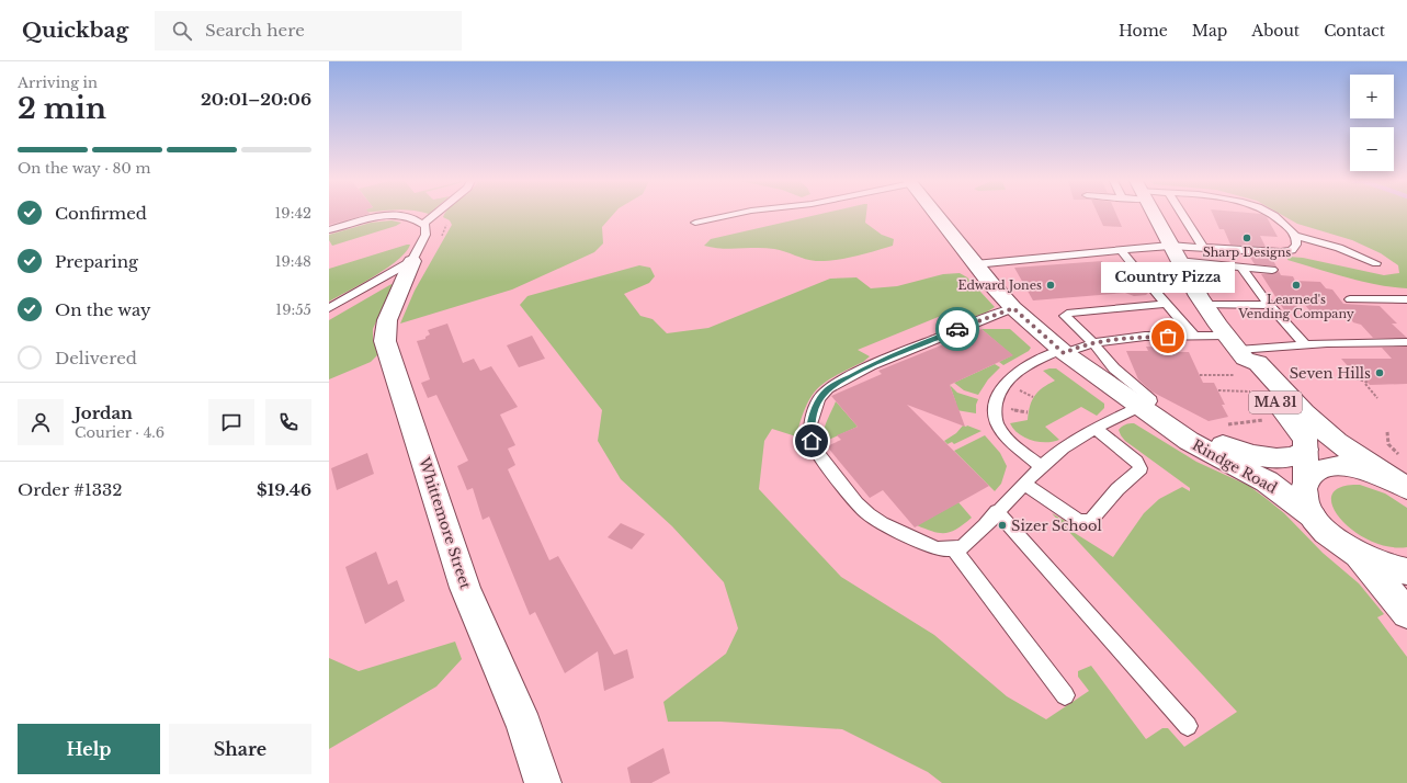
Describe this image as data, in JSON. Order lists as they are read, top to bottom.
{
  "streets": {
    "street": ["MA 31", "Rindge Road", "Whittemore Street"]
  },
  "crossings": [
    ["MA 31", "Rindge Road"]
  ],
  "places": [
    "Sharp Designs",
    "Edward Jones",
    "Learned's Vending Company",
    "Country Pizza",
    "Seven Hills",
    "Sizer School"
  ],
  "page": {
    "header": "Quickbag",
    "search": "Search here",
    "nav": [
      "Home",
      "Map",
      "About",
      "Contact"
    ],
    "heading": ["2 min", "Arriving in", "20:01–20:06"],
    "panel": [
      "Jordan",
      "Courier · 4.6",
      "Order #1332",
      "$19.46"
    ],
    "map_buttons": ["+", "−"],
    "bar": "On the way · 80 m",
    "list": [
      ["Confirmed", "19:42"],
      ["Preparing", "19:48"],
      ["On the way", "19:55"],
      "Delivered"
    ],
    "bubble": "Country Pizza",
    "buttons": ["Help", "Share"]
  }
}
